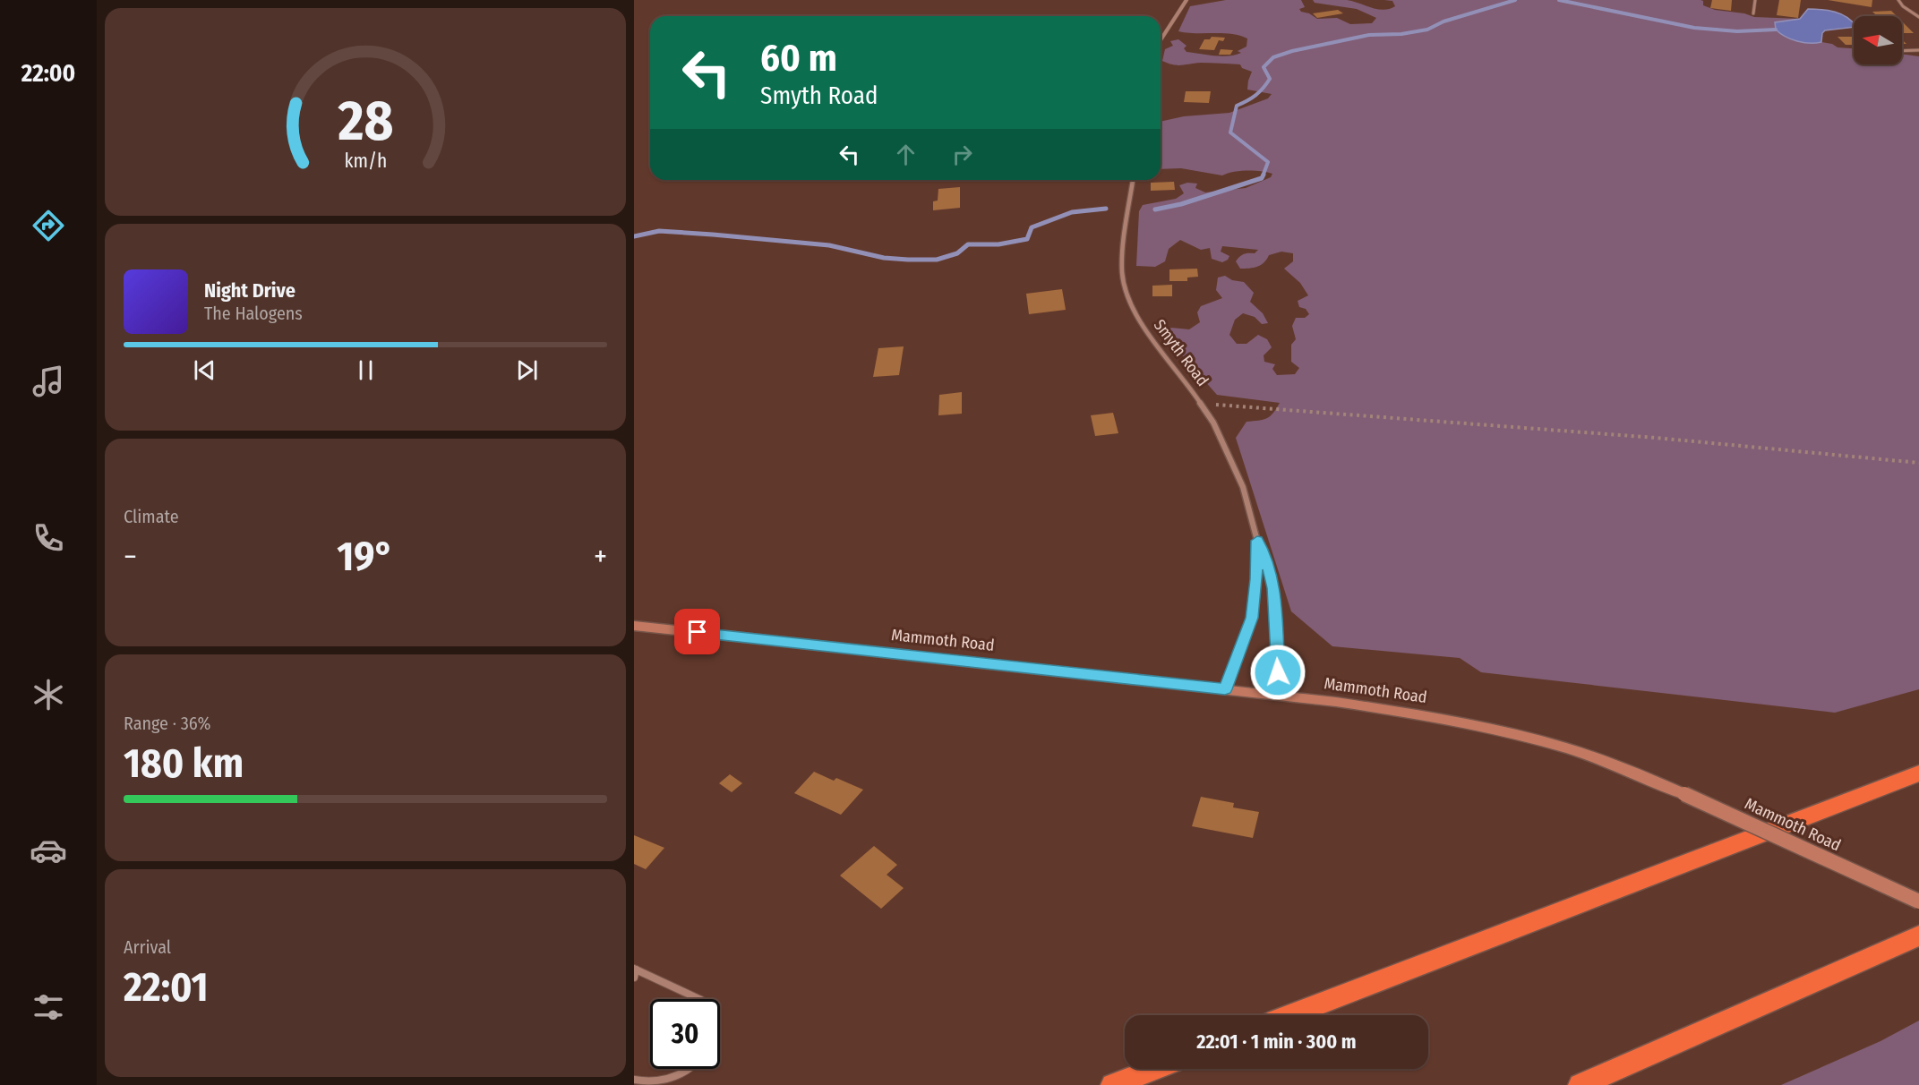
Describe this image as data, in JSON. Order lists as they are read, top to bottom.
{
  "streets": {
    "main road": ["Mammoth Road"],
    "street": ["Smyth Road"]
  },
  "crossings": [
    ["Smyth Road", "Mammoth Road"]
  ],
  "north": "left",
  "page": {
    "tabs": "22:00",
    "turn": ["60 m", "Smyth Road"],
    "song": ["Night Drive", "The Halogens"],
    "tile": [
      "Climate",
      ["Range · 36%", "180 km"],
      ["Arrival", "22:01"]
    ],
    "heat": ["−", "19°", "+"],
    "limit": "30",
    "trip": "22:01 · 1 min · 300 m",
    "gauge": ["28", "km/h"]
  }
}
